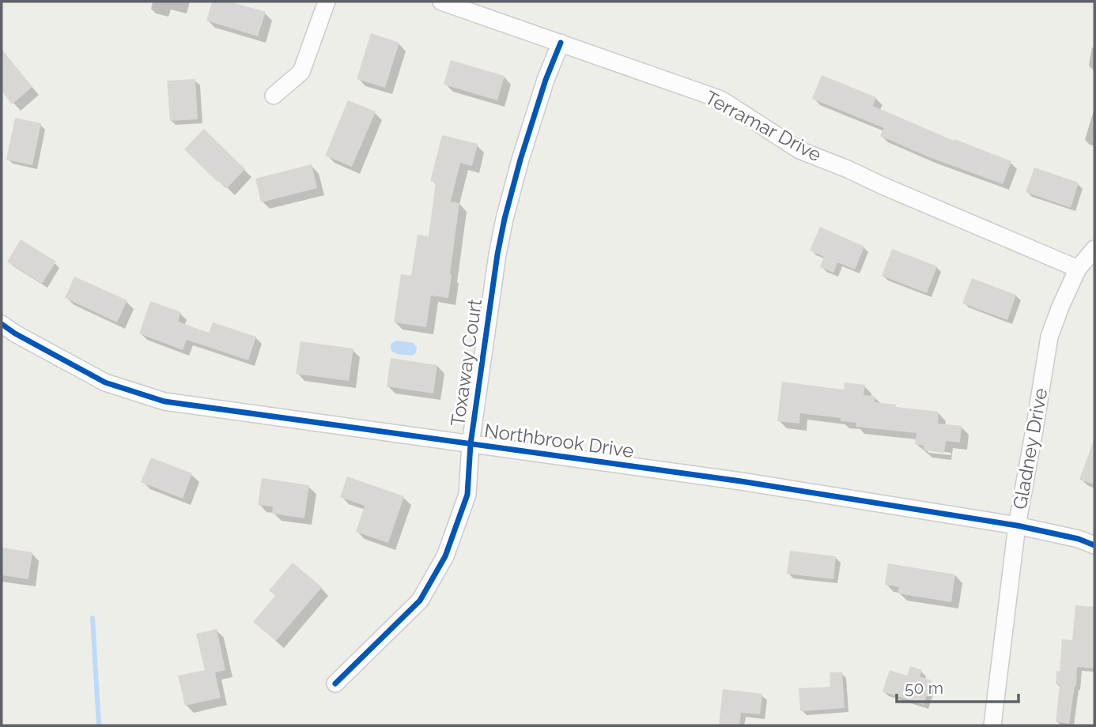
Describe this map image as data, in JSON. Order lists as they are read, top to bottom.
{
  "streets": {
    "street": [
      "Terramar Drive",
      "Toxaway Court",
      "Northbrook Drive",
      "Gladney Drive"
    ]
  },
  "crossings": [
    ["Terramar Drive", "Toxaway Court"],
    ["Terramar Drive", "Gladney Drive"],
    ["Toxaway Court", "Northbrook Drive"],
    ["Northbrook Drive", "Gladney Drive"]
  ],
  "scale_bar": "50 m"
}
